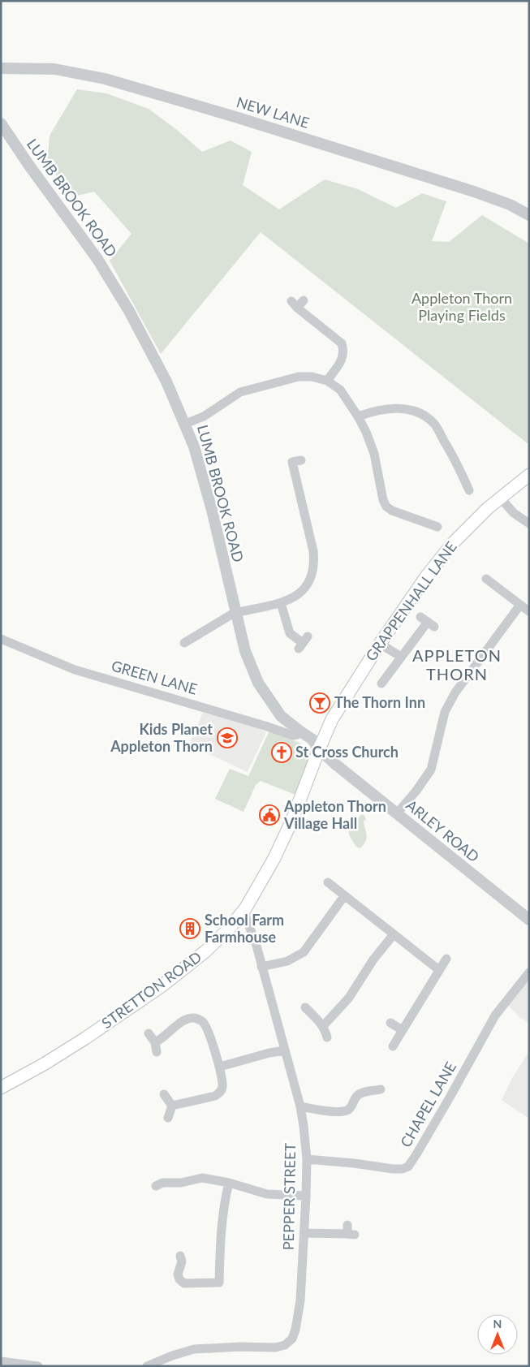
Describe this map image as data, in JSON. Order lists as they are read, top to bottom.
{
  "streets": {
    "main road": ["GRAPPENHALL LANE", "STRETTON ROAD"],
    "street": [
      "NEW LANE",
      "LUMB BROOK ROAD",
      "GREEN LANE",
      "ARLEY ROAD",
      "CHAPEL LANE",
      "PEPPER STREET"
    ]
  },
  "crossings": [
    ["LUMB BROOK ROAD", "GRAPPENHALL LANE"],
    ["LUMB BROOK ROAD", "GREEN LANE"],
    ["LUMB BROOK ROAD", "ARLEY ROAD"],
    ["LUMB BROOK ROAD", "STRETTON ROAD"],
    ["GRAPPENHALL LANE", "ARLEY ROAD"],
    ["GRAPPENHALL LANE", "STRETTON ROAD"],
    ["ARLEY ROAD", "STRETTON ROAD"],
    ["STRETTON ROAD", "PEPPER STREET"],
    ["CHAPEL LANE", "PEPPER STREET"]
  ],
  "districts": ["APPLETON THORN"],
  "parks": ["Appleton Thorn Playing Fields"],
  "places": {
    "bar": ["The Thorn Inn"],
    "school or university": ["Kids Planet Appleton Thorn"],
    "church": ["St Cross Church"],
    "public building": ["Appleton Thorn Village Hall"],
    "building": ["School Farm Farmhouse"]
  },
  "north": "top"
}
